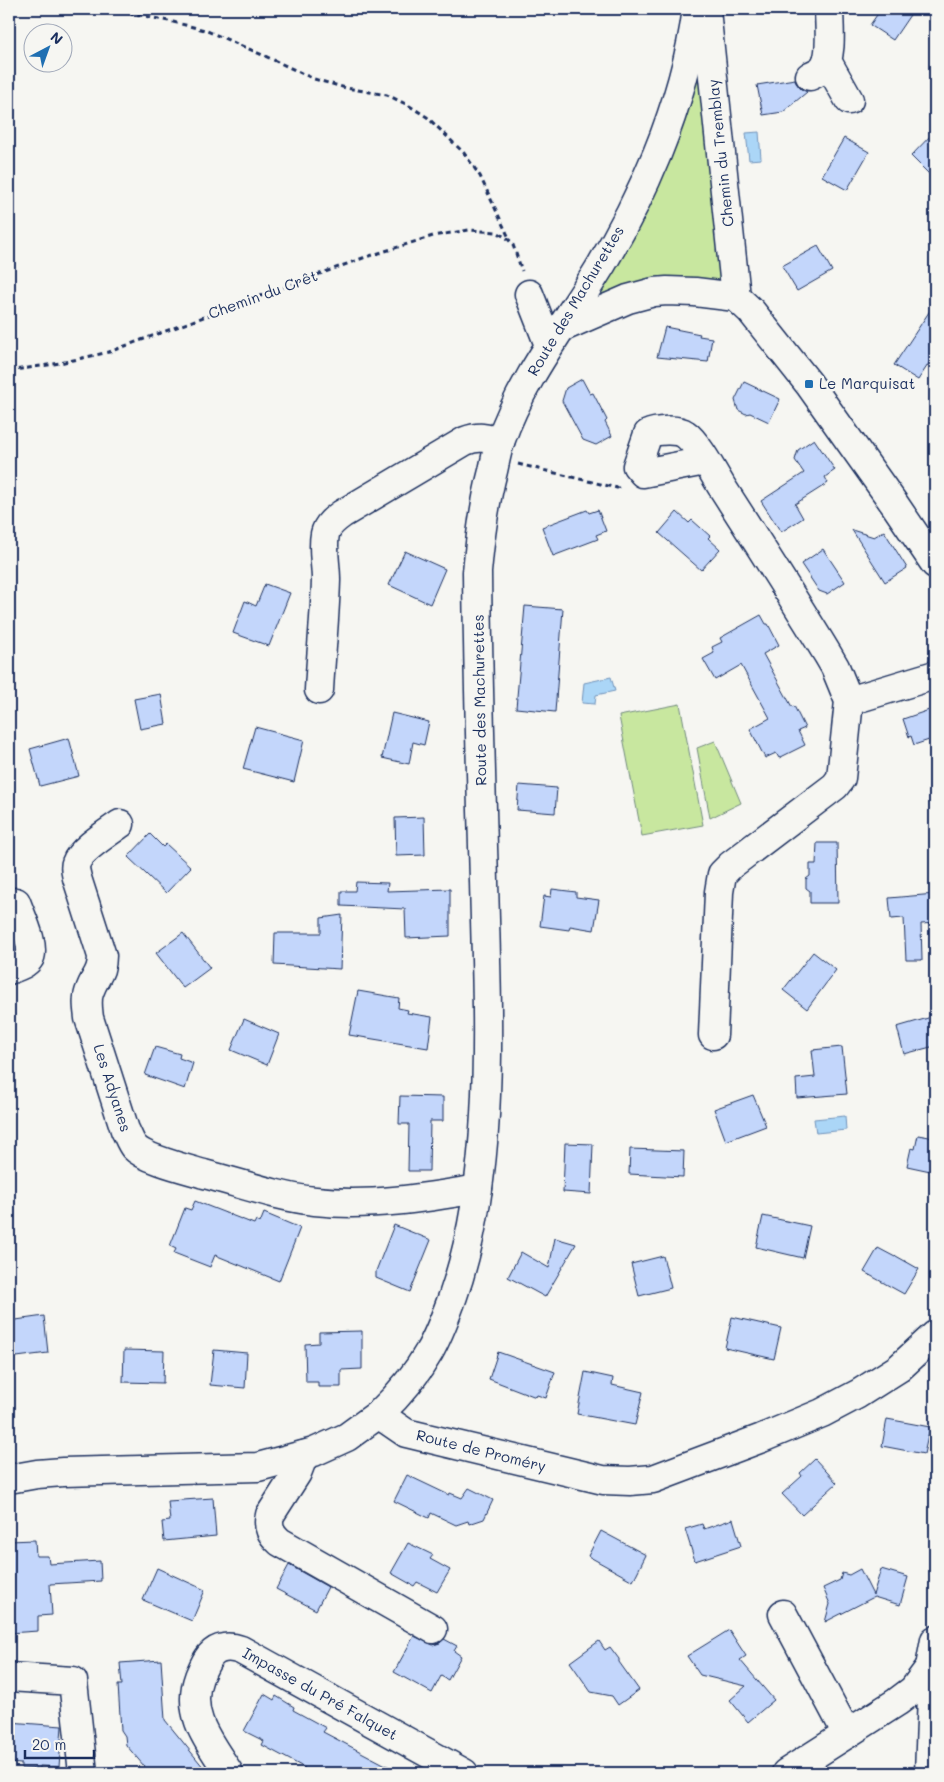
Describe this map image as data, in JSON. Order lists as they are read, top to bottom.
{
  "streets": {
    "street": [
      "Chemin du Tremblay",
      "Route des Machurettes",
      "Les Adyanes",
      "Route de Proméry",
      "Impasse du Pré Falquet"
    ],
    "path": ["Chemin du Crêt"]
  },
  "crossings": [
    ["Route des Machurettes", "Les Adyanes"],
    ["Route des Machurettes", "Route de Proméry"]
  ],
  "places": {
    "transit": ["Le Marquisat"]
  },
  "scale_bar": "20 m",
  "north": "top right"
}
